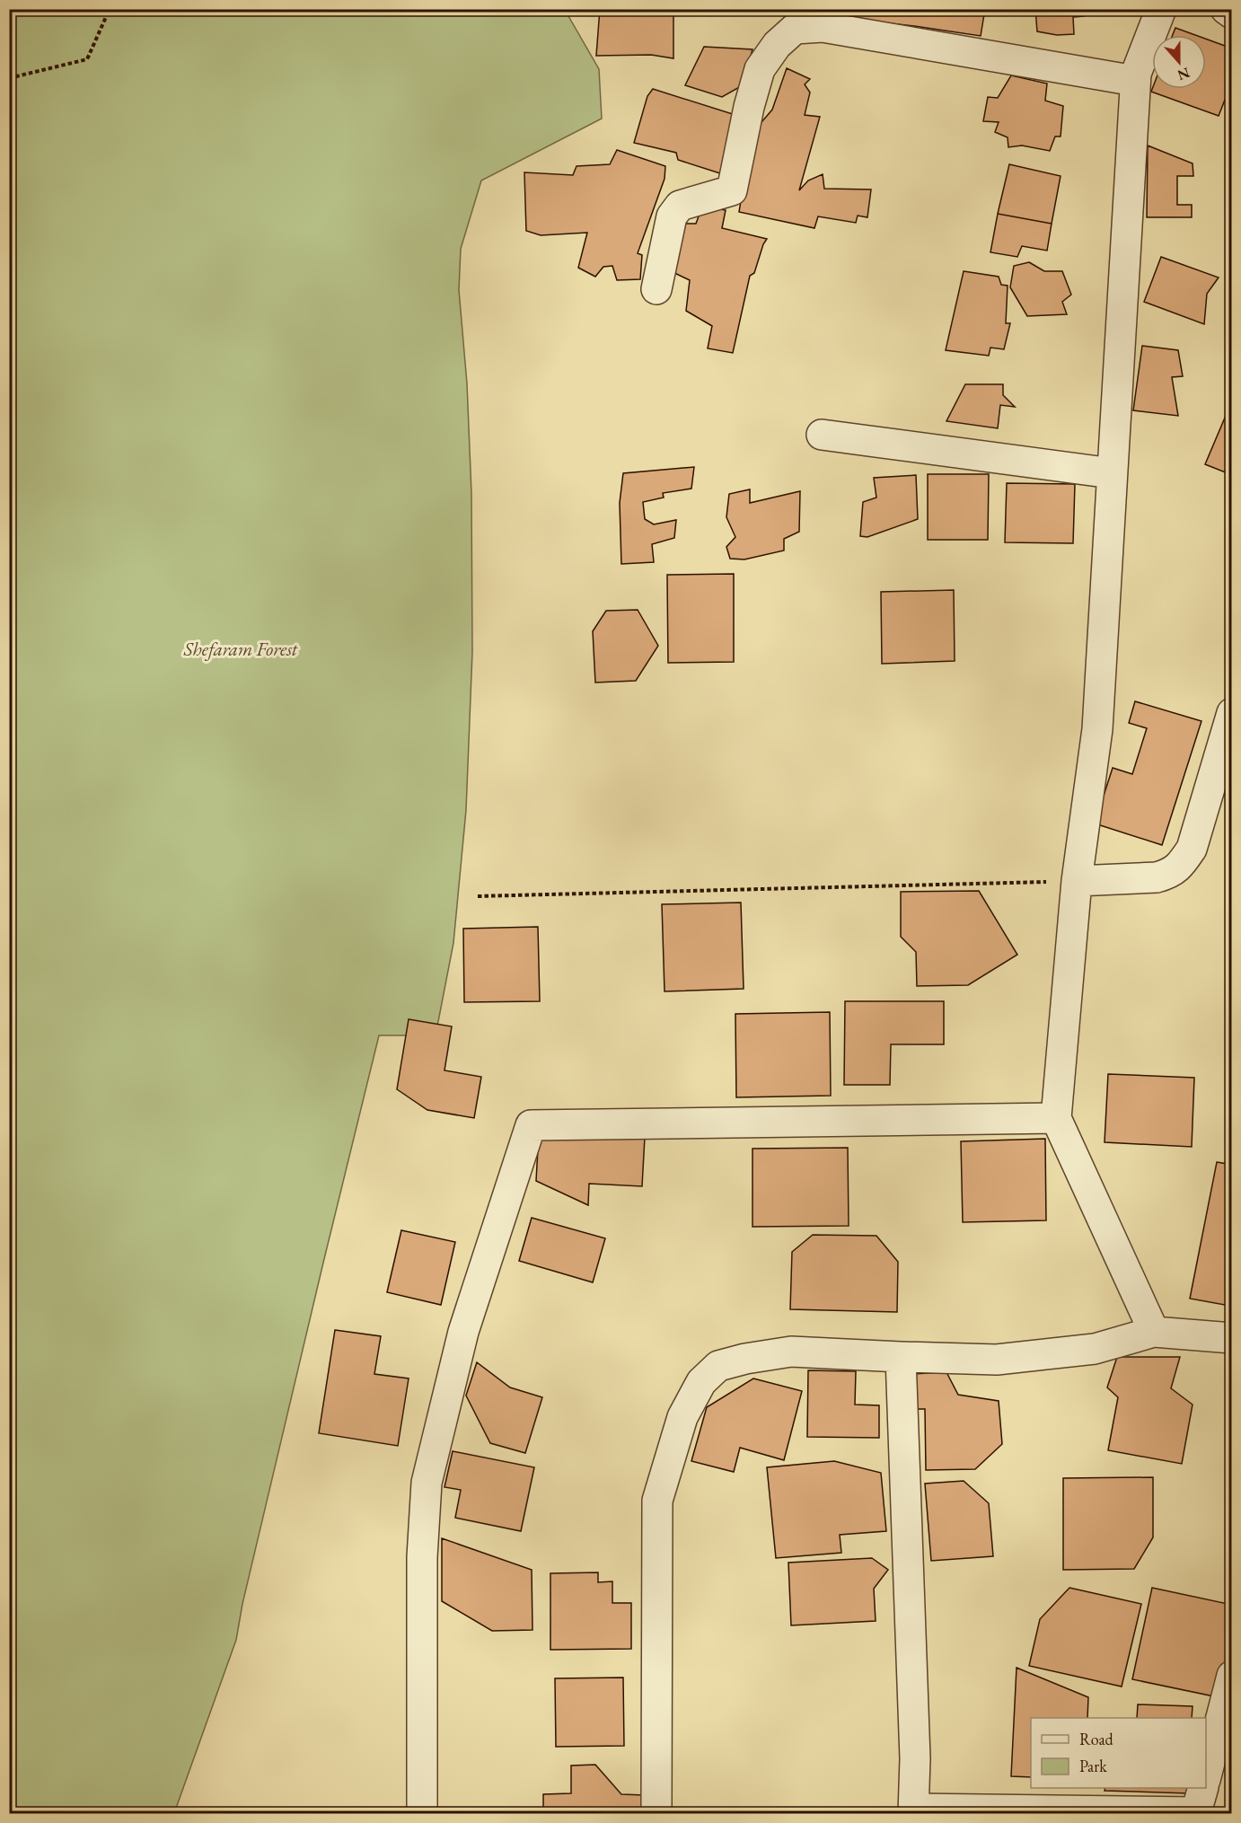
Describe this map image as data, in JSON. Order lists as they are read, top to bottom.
{
  "parks": ["Shefaram Forest"],
  "legend": ["Road", "Park"],
  "north": "bottom"
}
